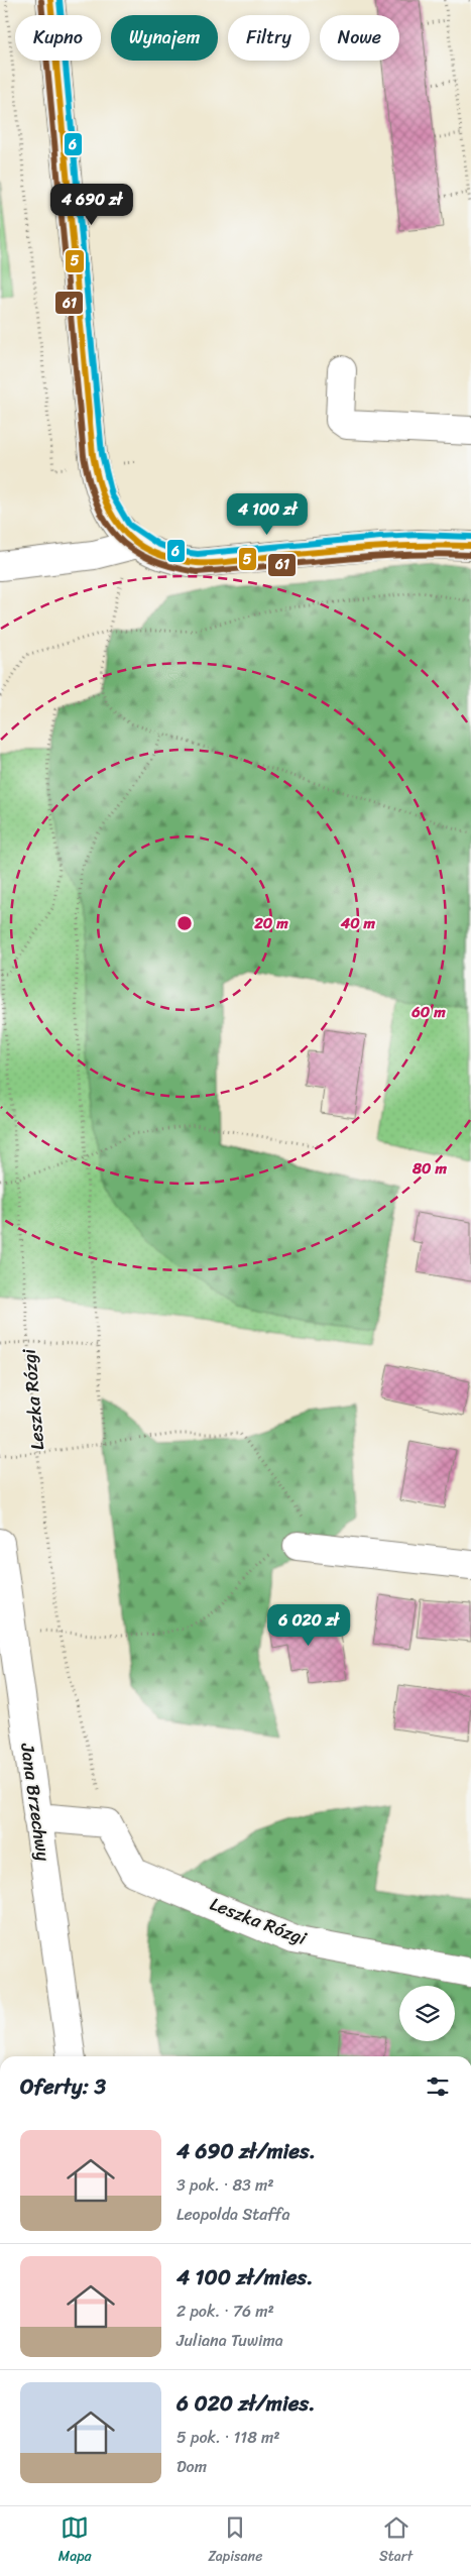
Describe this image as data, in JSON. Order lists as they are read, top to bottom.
{
  "streets": {
    "street": ["Leszka Rózgi", "Jana Brzechwy"]
  },
  "lines": ["transit line 5", "transit line 6", "transit line 61"],
  "page": {
    "chip": [
      "Kupno",
      "Wynajem",
      "Filtry",
      "Nowe"
    ],
    "price": ["4 690 zł", "4 100 zł", "6 020 zł"],
    "heading": "Oferty: 3",
    "list": [
      {
        "name": "4 690 zł/mies.",
        "note": "3 pok. · 83 m² · Leopolda Staffa"
      },
      {
        "name": "4 100 zł/mies.",
        "note": "2 pok. · 76 m² · Juliana Tuwima"
      },
      {
        "name": "6 020 zł/mies.",
        "note": "5 pok. · 118 m² · Dom"
      }
    ],
    "tabs": ["Mapa", "Zapisane", "Start"]
  },
  "rings": [
    "20 m",
    "40 m",
    "60 m",
    "80 m"
  ]
}
